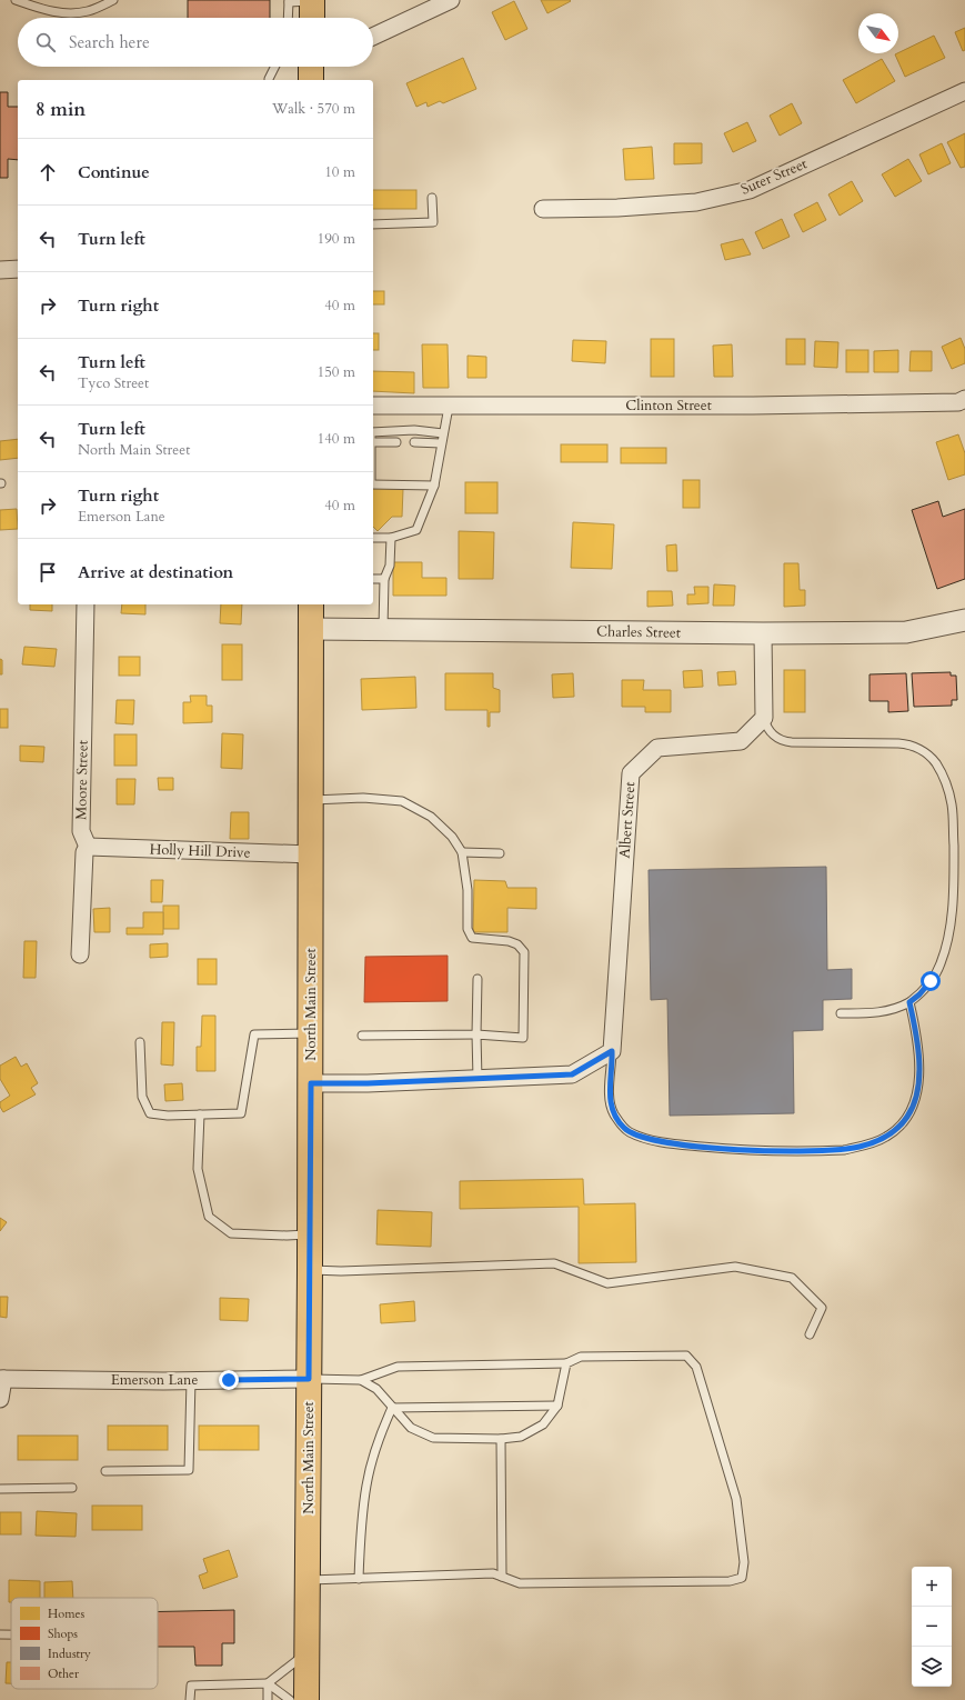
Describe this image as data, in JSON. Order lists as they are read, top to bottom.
{
  "streets": {
    "main road": ["North Main Street"],
    "street": [
      "Suter Street",
      "Clinton Street",
      "Charles Street",
      "Moore Street",
      "Albert Street",
      "Holly Hill Drive",
      "Emerson Lane"
    ]
  },
  "crossings": [
    ["Charles Street", "North Main Street"],
    ["Moore Street", "Holly Hill Drive"],
    ["Holly Hill Drive", "North Main Street"],
    ["North Main Street", "Emerson Lane"]
  ],
  "legend": [
    "Homes",
    "Shops",
    "Industry",
    "Other"
  ],
  "north": "bottom right",
  "page": {
    "search": "Search here",
    "heading": ["8 min", "Walk · 570 m"],
    "list": [
      ["Continue", "10 m"],
      ["Turn left", "190 m"],
      ["Turn right", "40 m"],
      ["Turn left", "Tyco Street", "150 m"],
      ["Turn left", "North Main Street", "140 m"],
      ["Turn right", "Emerson Lane", "40 m"],
      "Arrive at destination"
    ],
    "map_buttons": ["+", "−"]
  }
}
